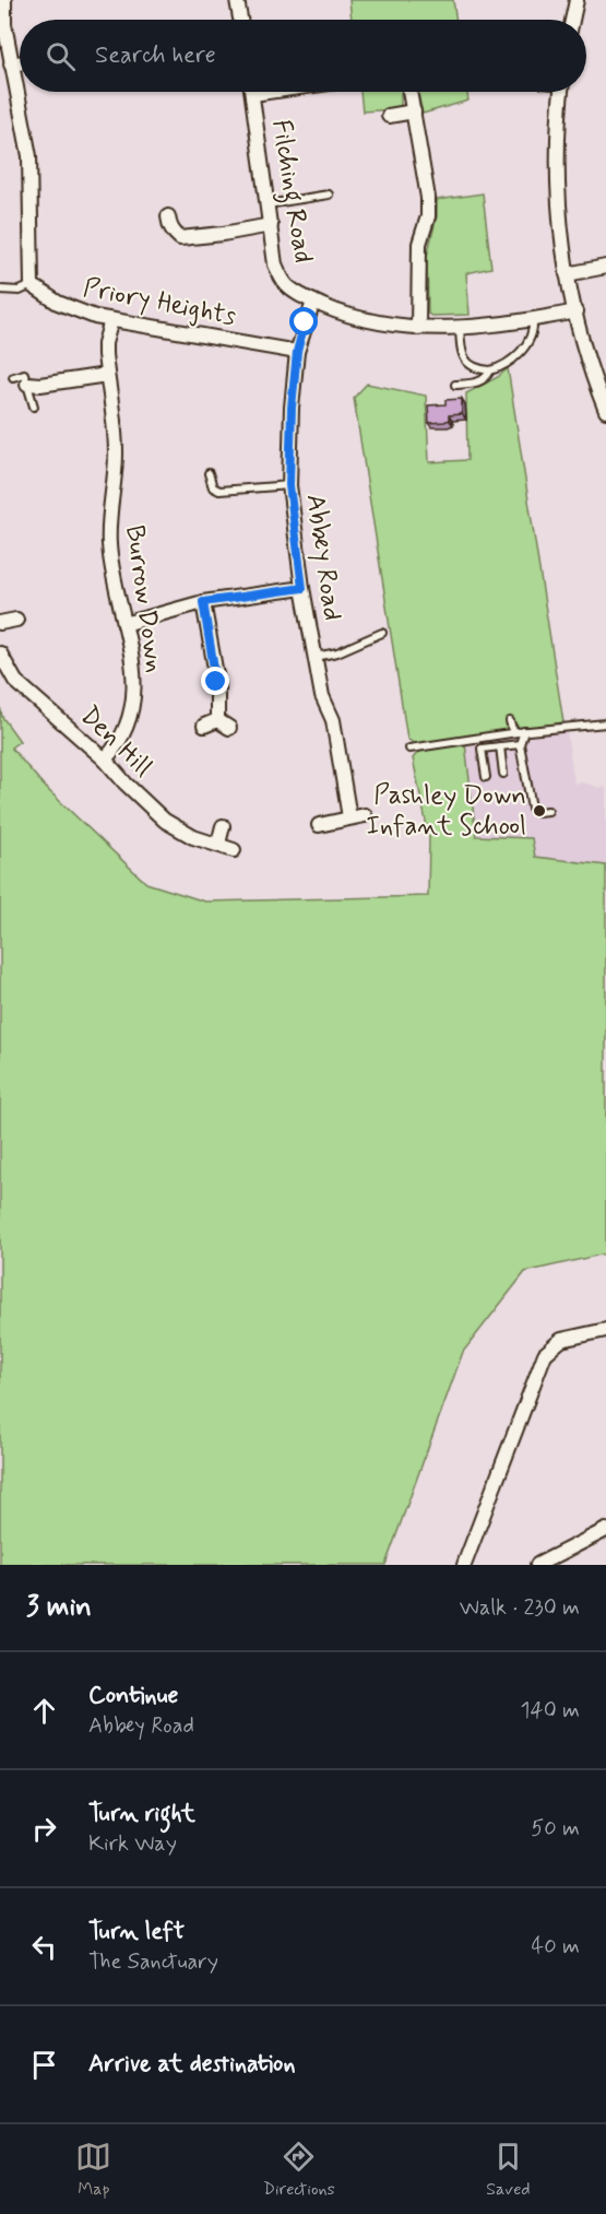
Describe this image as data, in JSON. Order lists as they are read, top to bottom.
{
  "streets": {
    "street": [
      "Filching Road",
      "Priory Heights",
      "Abbey Road",
      "Burrow Down",
      "Den Hill"
    ]
  },
  "crossings": [
    ["Filching Road", "Abbey Road"],
    ["Priory Heights", "Abbey Road"],
    ["Priory Heights", "Burrow Down"],
    ["Burrow Down", "Den Hill"]
  ],
  "places": ["Pashley Down Infant School"],
  "page": {
    "search": "Search here",
    "heading": ["3 min", "Walk · 230 m"],
    "list": [
      ["Continue", "Abbey Road", "140 m"],
      ["Turn right", "Kirk Way", "50 m"],
      ["Turn left", "The Sanctuary", "40 m"],
      "Arrive at destination"
    ],
    "nav": ["Map", "Directions", "Saved"]
  }
}
